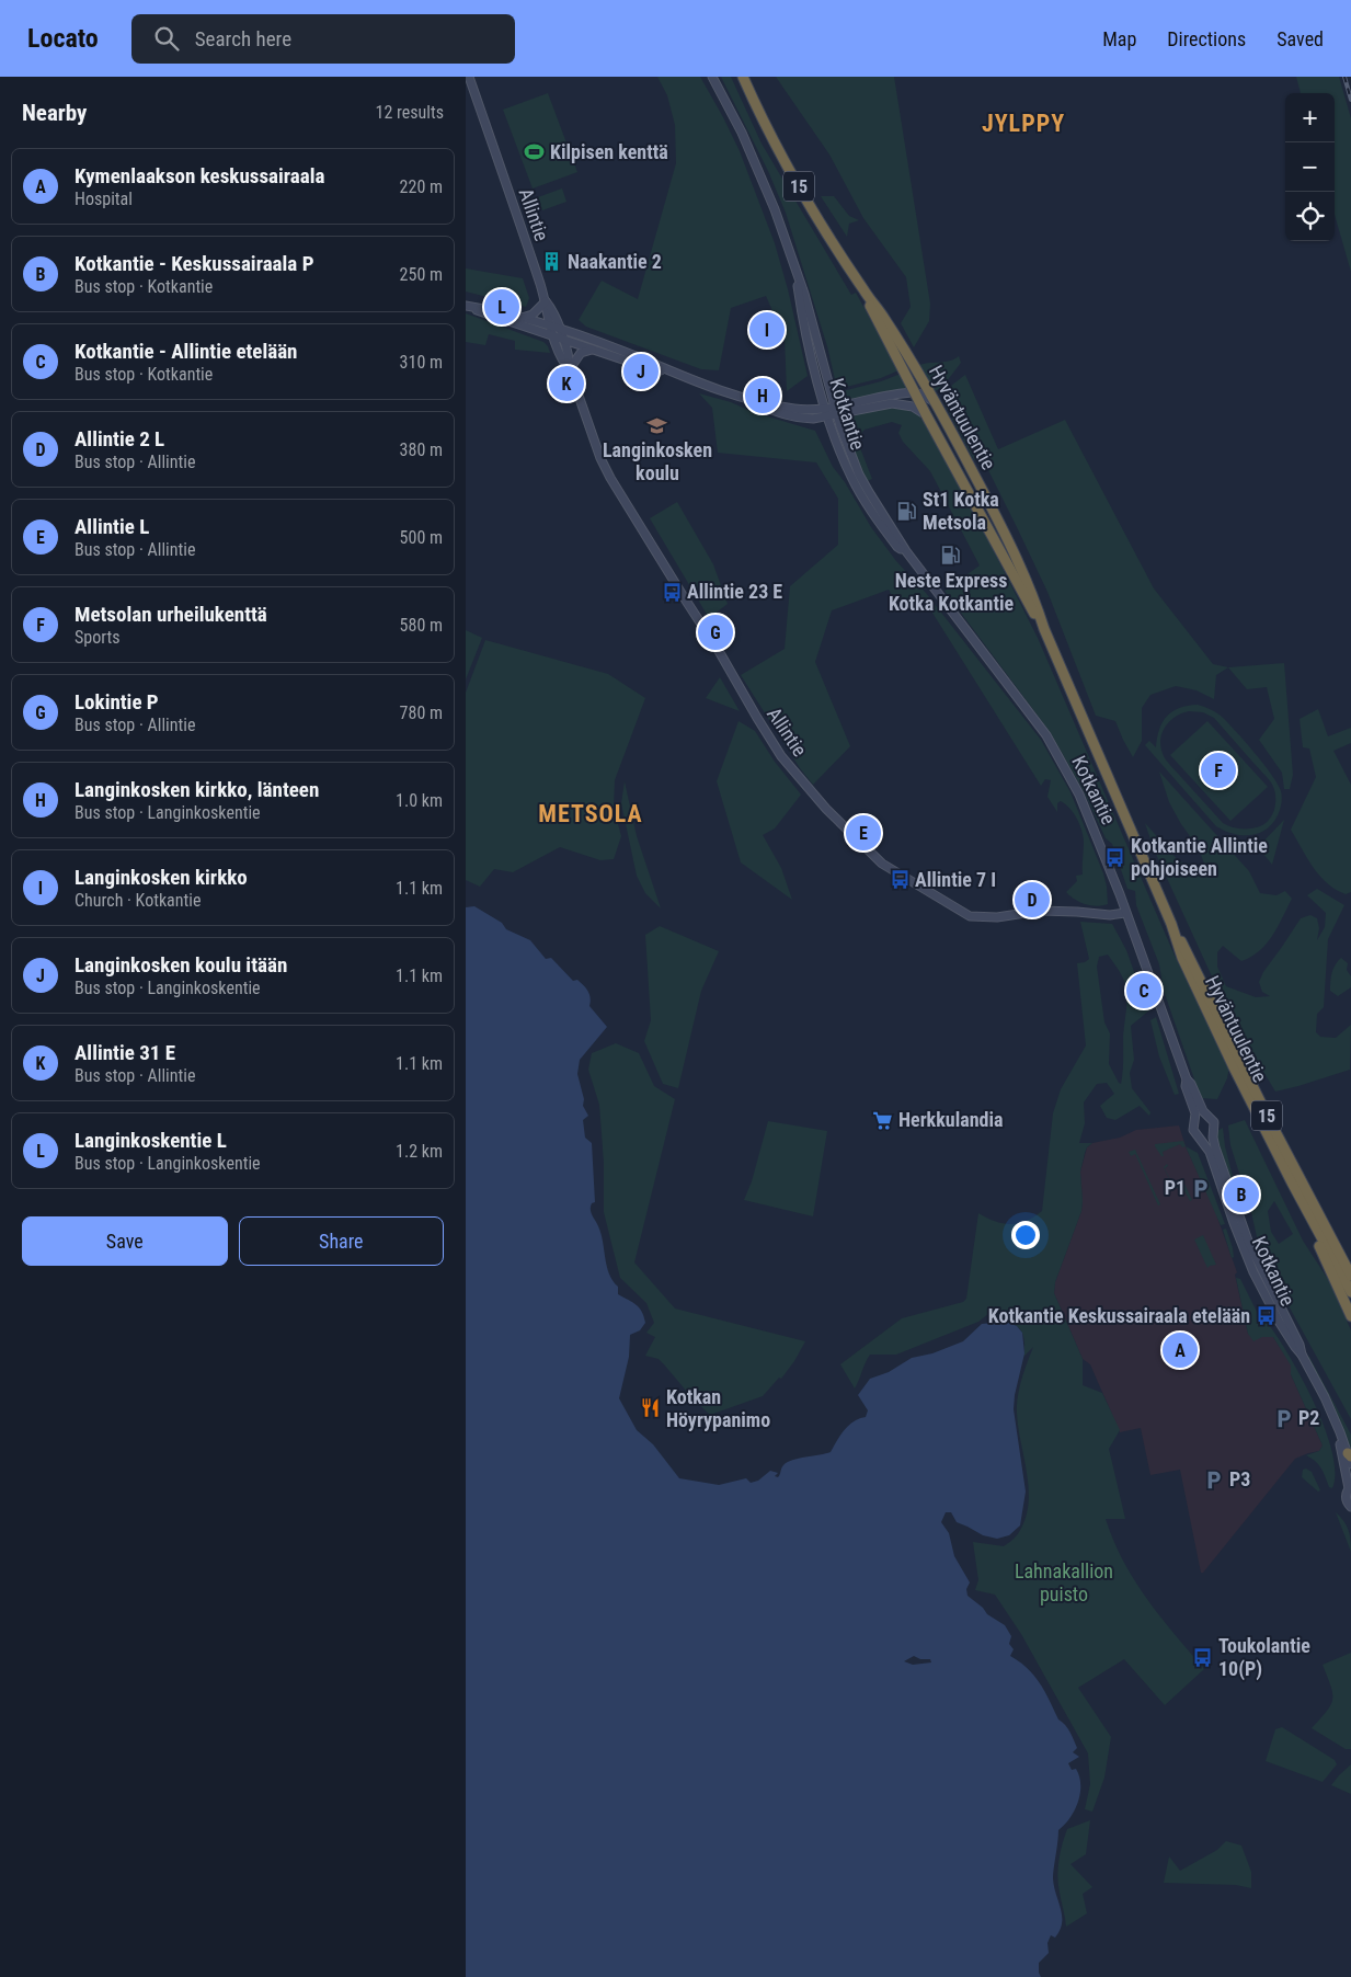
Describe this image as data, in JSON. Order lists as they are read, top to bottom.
{
  "streets": {
    "highway": ["15", "Hyväntuulentie"],
    "street": ["Allintie", "Kotkantie"]
  },
  "crossings": [
    ["Allintie", "Kotkantie"]
  ],
  "districts": ["JYLPPY", "METSOLA"],
  "parks": ["Lahnakallion puisto"],
  "places": {
    "sports": ["Kilpisen kenttä"],
    "building": ["Naakantie 2"],
    "school or university": ["Langinkosken koulu"],
    "fuel station": ["St1 Kotka Metsola", "Neste Express Kotka Kotkantie"],
    "bus stop": [
      "Allintie 23 E",
      "Kotkantie Allintie pohjoiseen",
      "Allintie 7 I",
      "Kotkantie Keskussairaala etelään",
      "Toukolantie 10(P)"
    ],
    "supermarket": ["Herkkulandia"],
    "parking": ["P1", "P2", "P3"],
    "restaurant": ["Kotkan Höyrypanimo"]
  },
  "page": {
    "header": "Locato",
    "search": "Search here",
    "nav": ["Map", "Directions", "Saved"],
    "heading": ["Nearby", "12 results"],
    "map_buttons": ["+", "−"],
    "list": [
      {
        "mark": "A",
        "name": "Kymenlaakson keskussairaala",
        "note": "Hospital",
        "value": "220 m"
      },
      {
        "mark": "B",
        "name": "Kotkantie - Keskussairaala P",
        "note": "Bus stop · Kotkantie",
        "value": "250 m"
      },
      {
        "mark": "C",
        "name": "Kotkantie - Allintie etelään",
        "note": "Bus stop · Kotkantie",
        "value": "310 m"
      },
      {
        "mark": "D",
        "name": "Allintie 2 L",
        "note": "Bus stop · Allintie",
        "value": "380 m"
      },
      {
        "mark": "E",
        "name": "Allintie L",
        "note": "Bus stop · Allintie",
        "value": "500 m"
      },
      {
        "mark": "F",
        "name": "Metsolan urheilukenttä",
        "note": "Sports",
        "value": "580 m"
      },
      {
        "mark": "G",
        "name": "Lokintie P",
        "note": "Bus stop · Allintie",
        "value": "780 m"
      },
      {
        "mark": "H",
        "name": "Langinkosken kirkko, länteen",
        "note": "Bus stop · Langinkoskentie",
        "value": "1.0 km"
      },
      {
        "mark": "I",
        "name": "Langinkosken kirkko",
        "note": "Church · Kotkantie",
        "value": "1.1 km"
      },
      {
        "mark": "J",
        "name": "Langinkosken koulu itään",
        "note": "Bus stop · Langinkoskentie",
        "value": "1.1 km"
      },
      {
        "mark": "K",
        "name": "Allintie 31 E",
        "note": "Bus stop · Allintie",
        "value": "1.1 km"
      },
      {
        "mark": "L",
        "name": "Langinkoskentie L",
        "note": "Bus stop · Langinkoskentie",
        "value": "1.2 km"
      }
    ],
    "pins": [
      "L",
      "I",
      "J",
      "K",
      "H",
      "G",
      "F",
      "E",
      "D",
      "C",
      "B",
      "A"
    ],
    "buttons": ["Save", "Share"]
  }
}
